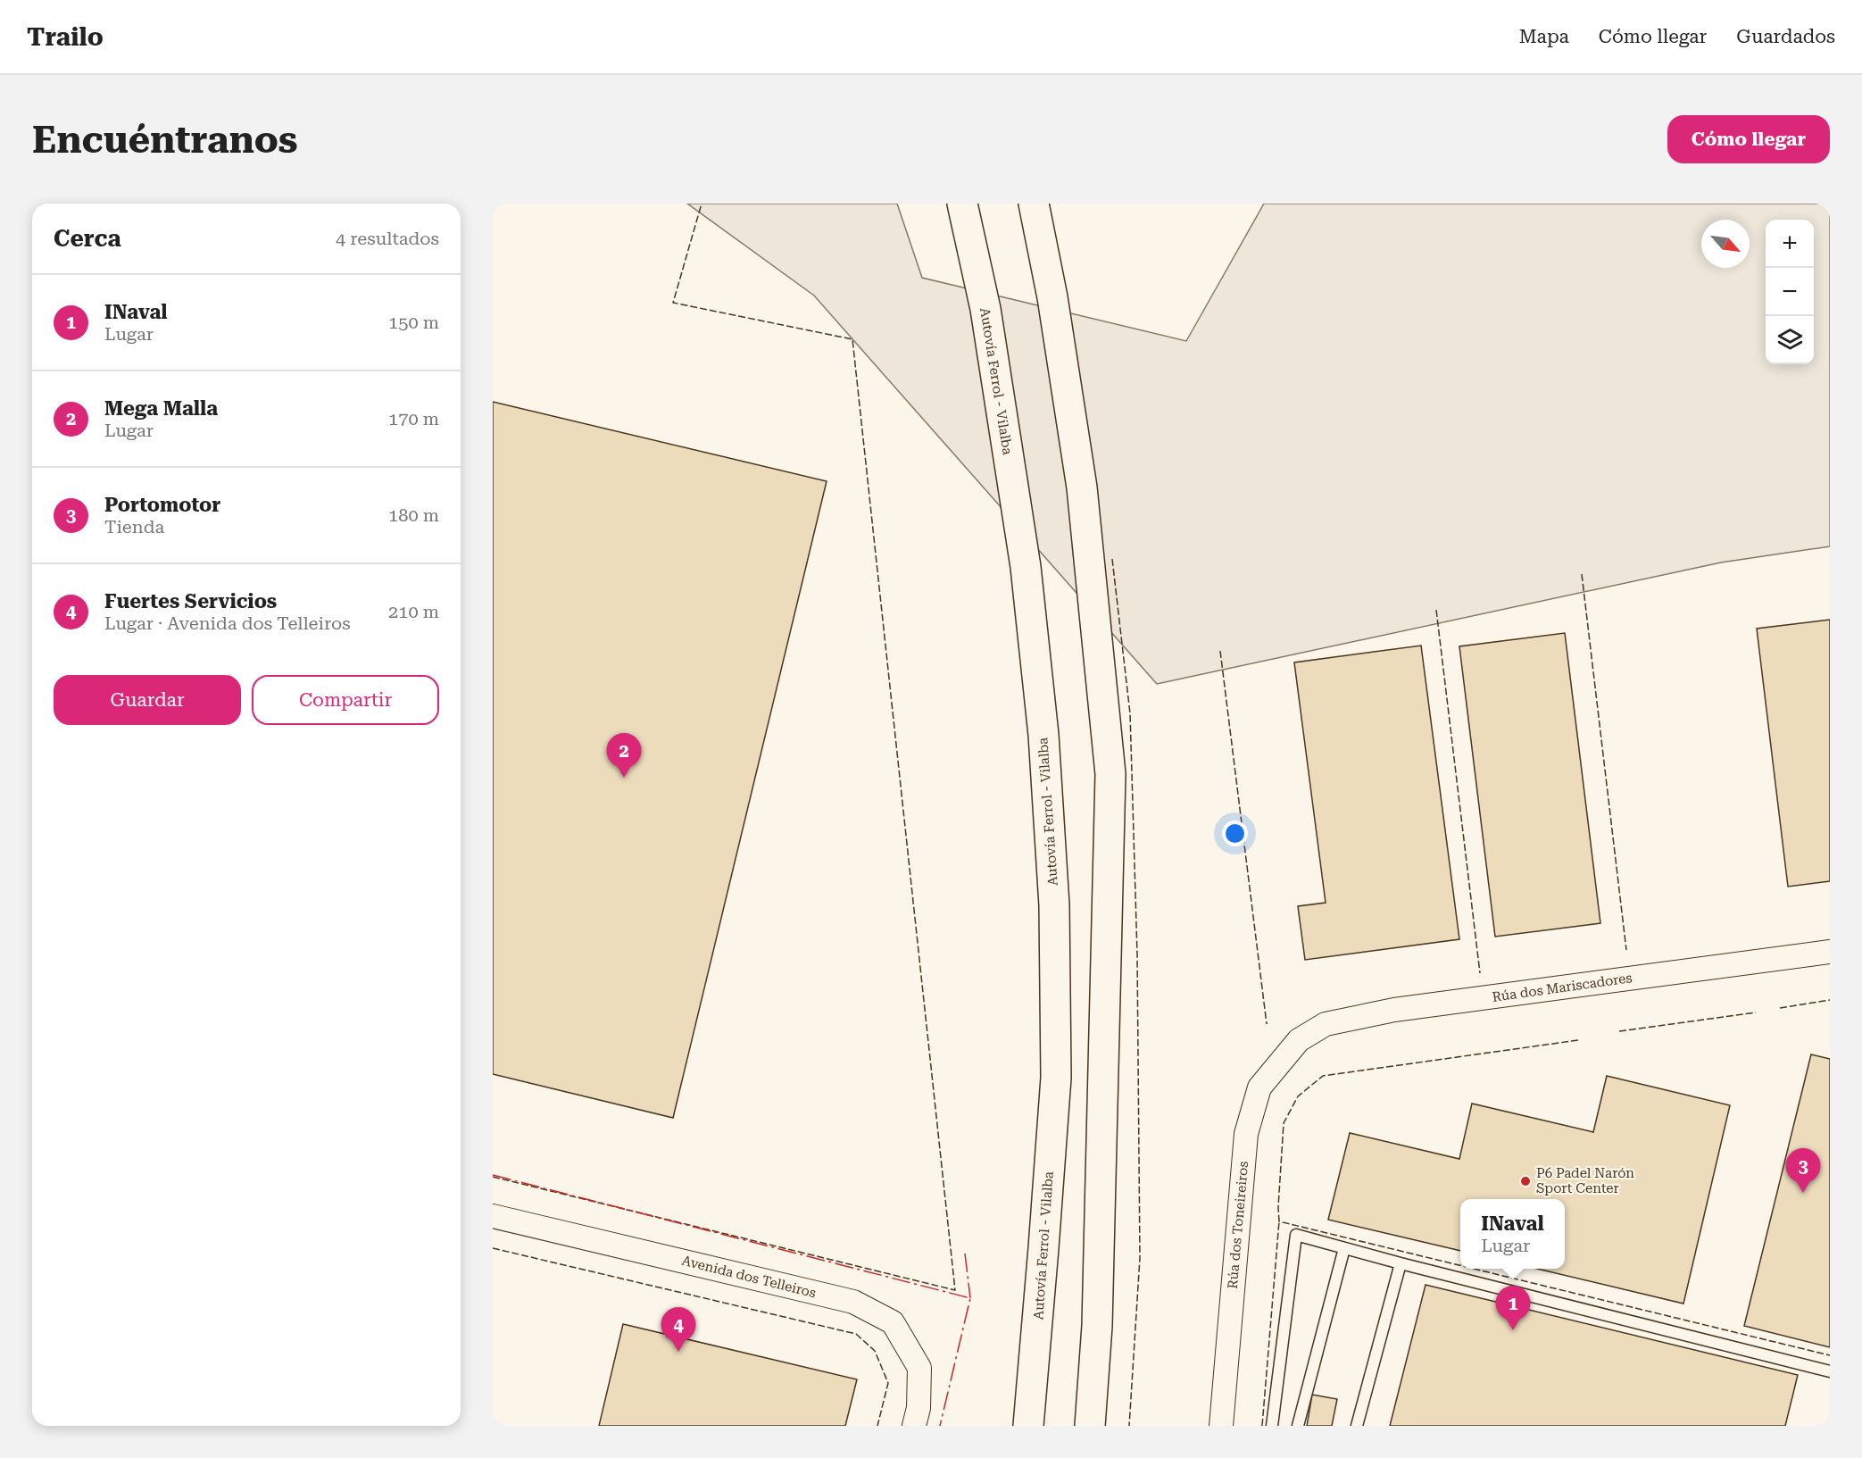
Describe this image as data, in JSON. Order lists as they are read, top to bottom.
{
  "streets": {
    "highway": ["Autovía Ferrol - Vilalba"],
    "street": ["Rúa dos Mariscadores", "Rúa dos Toneireiros", "Avenida dos Telleiros"]
  },
  "crossings": [
    ["Rúa dos Mariscadores", "Rúa dos Toneireiros"]
  ],
  "places": ["P6 Padel Narón Sport Center"],
  "north": "bottom right",
  "page": {
    "header": "Trailo",
    "nav": ["Mapa", "Cómo llegar", "Guardados"],
    "buttons": [
      "Cómo llegar",
      ["Guardar", "Compartir"]
    ],
    "title": "Encuéntranos",
    "heading": ["Cerca", "4 resultados"],
    "map_buttons": ["+", "−"],
    "list": [
      {
        "mark": "1",
        "name": "INaval",
        "note": "Lugar",
        "value": "150 m"
      },
      {
        "mark": "2",
        "name": "Mega Malla",
        "note": "Lugar",
        "value": "170 m"
      },
      {
        "mark": "3",
        "name": "Portomotor",
        "note": "Tienda",
        "value": "180 m"
      },
      {
        "mark": "4",
        "name": "Fuertes Servicios",
        "note": "Lugar · Avenida dos Telleiros",
        "value": "210 m"
      }
    ],
    "pins": [
      "2",
      "3",
      "1",
      "4"
    ],
    "popup": ["INaval", "Lugar"]
  }
}
